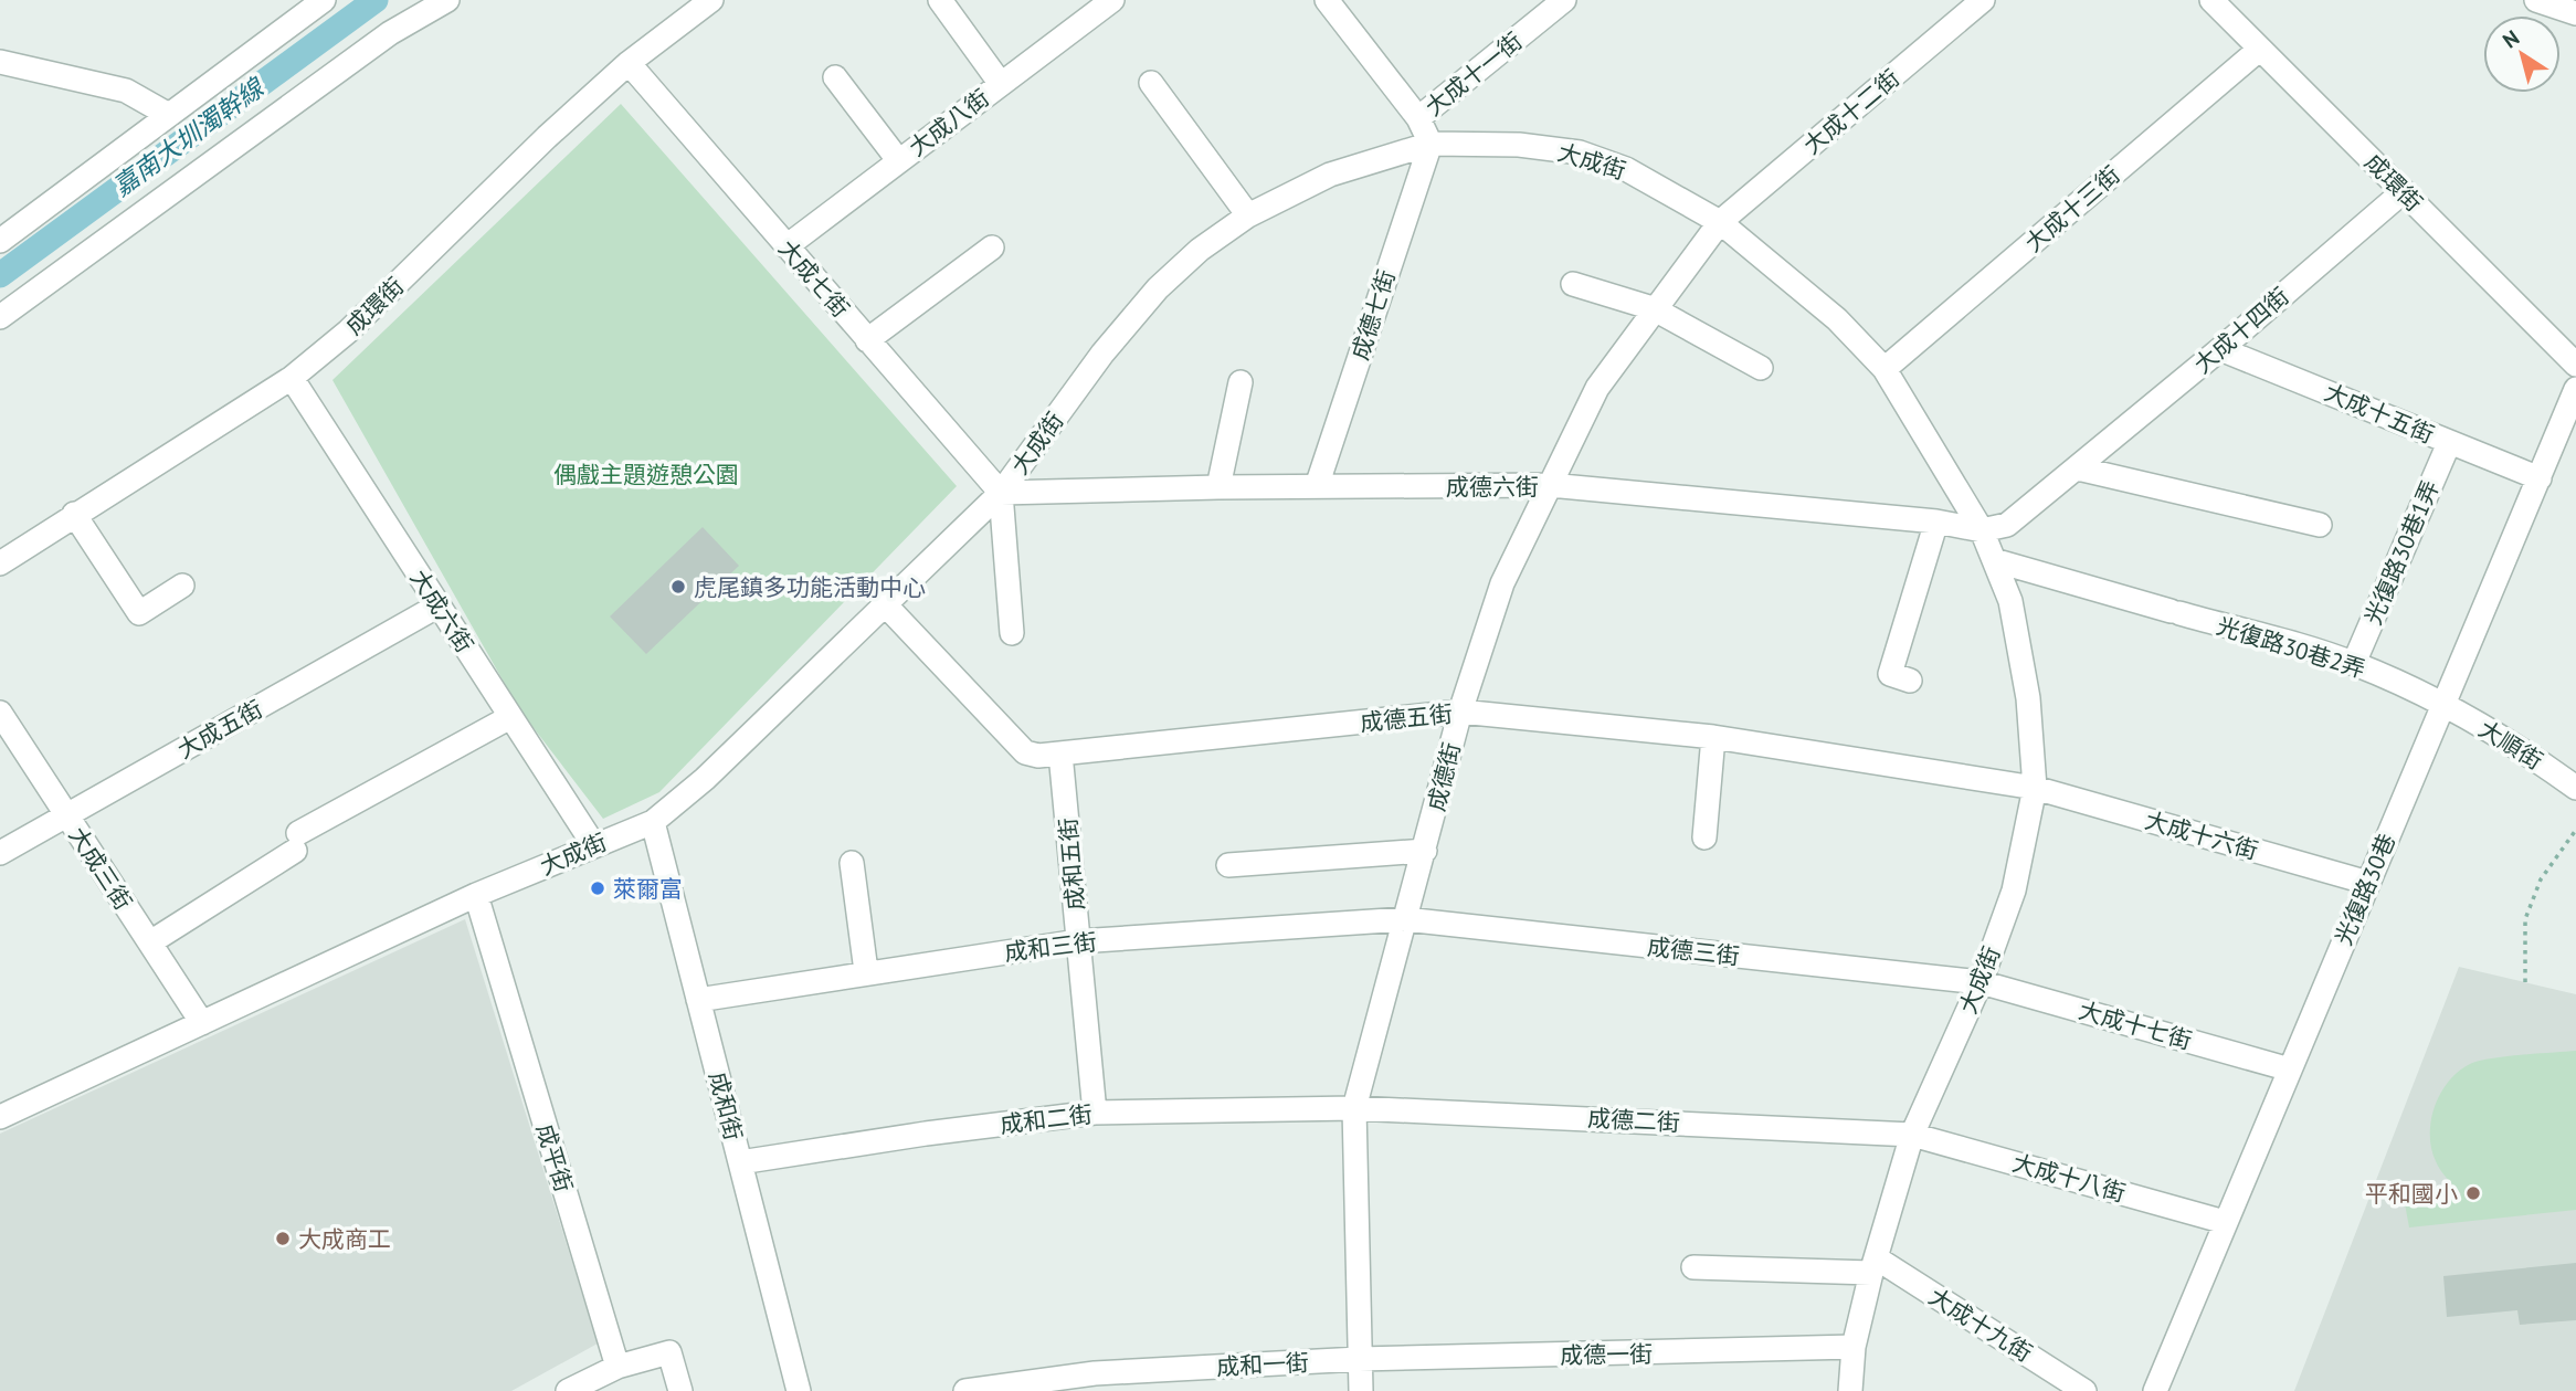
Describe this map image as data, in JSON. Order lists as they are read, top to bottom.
{
  "streets": {
    "street": [
      "大成十一街",
      "大成十二街",
      "大成八街",
      "大成街",
      "成環街",
      "大成十三街",
      "大成七街",
      "成德七街",
      "大成十四街",
      "大成十五街",
      "成德六街",
      "光復路30巷1弄",
      "大成六街",
      "光復路30巷2弄",
      "成德五街",
      "大成五街",
      "大順街",
      "成德街",
      "大成十六街",
      "成和五街",
      "大成三街",
      "光復路30巷",
      "成和三街",
      "成德三街",
      "大成十七街",
      "成和街",
      "成和二街",
      "成德二街",
      "成平街",
      "大成十八街",
      "大成十九街",
      "成德一街",
      "成和一街"
    ]
  },
  "crossings": [
    ["大成十二街", "大成街"],
    ["大成十二街", "成德街"],
    ["大成八街", "大成七街"],
    ["大成街", "大成十三街"],
    ["大成街", "大成七街"],
    ["大成街", "成德七街"],
    ["大成街", "大成十四街"],
    ["大成街", "成德六街"],
    ["大成街", "大成六街"],
    ["大成街", "光復路30巷2弄"],
    ["大成街", "成德五街"],
    ["大成街", "成德街"],
    ["大成街", "大成十六街"],
    ["大成街", "大成三街"],
    ["大成街", "成德三街"],
    ["大成街", "大成十七街"],
    ["大成街", "成和街"],
    ["大成街", "成德二街"],
    ["大成街", "成平街"],
    ["大成街", "大成十八街"],
    ["大成街", "大成十九街"],
    ["大成街", "成德一街"],
    ["成環街", "大成十三街"],
    ["成環街", "大成七街"],
    ["成環街", "大成十四街"],
    ["成環街", "大成六街"],
    ["大成七街", "成德六街"],
    ["成德七街", "成德六街"],
    ["大成十四街", "大成十五街"],
    ["大成十四街", "成德六街"],
    ["大成十五街", "光復路30巷1弄"],
    ["大成十五街", "光復路30巷"],
    ["成德六街", "成德街"],
    ["光復路30巷1弄", "光復路30巷2弄"],
    ["大成六街", "大成五街"],
    ["光復路30巷2弄", "大順街"],
    ["光復路30巷2弄", "光復路30巷"],
    ["成德五街", "成德街"],
    ["成德五街", "大成十六街"],
    ["成德五街", "成和五街"],
    ["大成五街", "大成三街"],
    ["大順街", "光復路30巷"],
    ["成德街", "成和三街"],
    ["成德街", "成德三街"],
    ["成德街", "成和二街"],
    ["成德街", "成德二街"],
    ["成德街", "成德一街"],
    ["成德街", "成和一街"],
    ["大成十六街", "光復路30巷"],
    ["成和五街", "成和三街"],
    ["成和五街", "成和二街"],
    ["光復路30巷", "大成十七街"],
    ["光復路30巷", "大成十八街"],
    ["成和三街", "成德三街"],
    ["成和三街", "成和街"],
    ["成德三街", "大成十七街"],
    ["成和街", "成和二街"],
    ["成和二街", "成德二街"],
    ["成德二街", "大成十八街"],
    ["成德一街", "成和一街"]
  ],
  "water": ["嘉南大圳濁幹線"],
  "parks": ["偶戲主題遊憩公園"],
  "places": [
    "虎尾鎮多功能活動中心",
    "萊爾富",
    "平和國小",
    "大成商工"
  ],
  "north": "top left"
}
